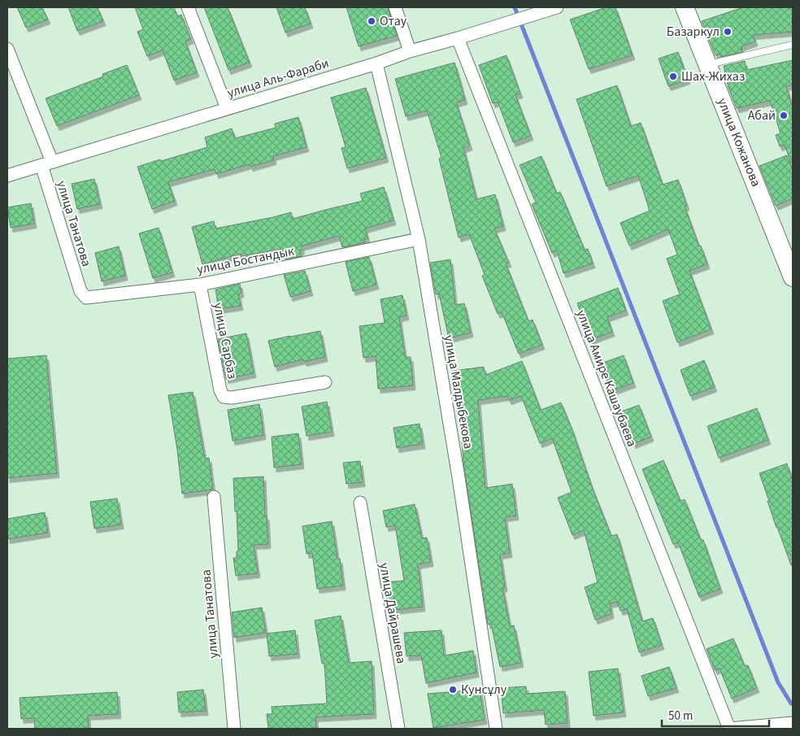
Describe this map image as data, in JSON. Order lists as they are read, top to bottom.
{
  "streets": {
    "main road": ["улица Кожанова"],
    "street": [
      "улица Аль-Фараби",
      "улица Танатова",
      "улица Бостандык",
      "улица Сарбаз",
      "улица Амире Кашаубаева",
      "улица Малдыбекова",
      "улица Дайрашева"
    ]
  },
  "crossings": [
    ["улица Аль-Фараби", "улица Танатова"],
    ["улица Аль-Фараби", "улица Амире Кашаубаева"],
    ["улица Аль-Фараби", "улица Малдыбекова"],
    ["улица Танатова", "улица Бостандык"],
    ["улица Бостандык", "улица Сарбаз"],
    ["улица Бостандык", "улица Малдыбекова"]
  ],
  "places": [
    "Отау",
    "Базаркул",
    "Шах-Жихаз",
    "Абай",
    "Кунсұлу"
  ],
  "scale_bar": "50 m"
}
